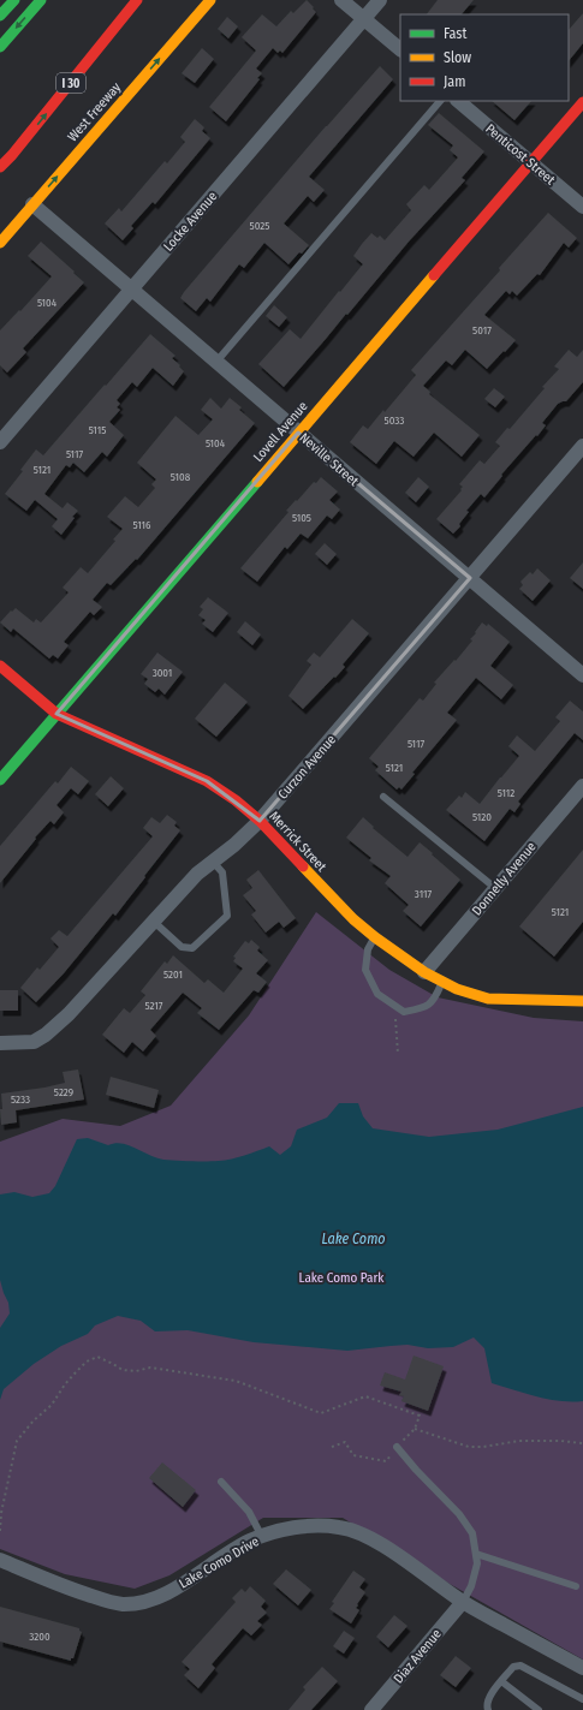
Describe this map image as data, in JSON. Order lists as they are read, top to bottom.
{
  "streets": {
    "main road": [
      "I 30",
      "West Freeway",
      "Lovell Avenue",
      "Merrick Street"
    ],
    "street": [
      "Penticost Street",
      "Locke Avenue",
      "Neville Street",
      "Curzon Avenue",
      "Donnelly Avenue",
      "Lake Como Drive",
      "Diaz Avenue"
    ]
  },
  "crossings": [
    ["West Freeway", "Neville Street"],
    ["Penticost Street", "Lovell Avenue"],
    ["Locke Avenue", "Neville Street"],
    ["Lovell Avenue", "Neville Street"],
    ["Lovell Avenue", "Merrick Street"],
    ["Neville Street", "Curzon Avenue"],
    ["Curzon Avenue", "Merrick Street"],
    ["Merrick Street", "Donnelly Avenue"],
    ["Lake Como Drive", "Diaz Avenue"]
  ],
  "water": ["Lake Como"],
  "parks": ["Lake Como Park"],
  "house_numbers": [
    "5025",
    "5104",
    "5017",
    "5033",
    "5115",
    "5104",
    "5117",
    "5121",
    "5108",
    "5105",
    "5116",
    "3001",
    "5117",
    "5121",
    "5112",
    "5120",
    "3117",
    "5121",
    "5201",
    "5217",
    "5229",
    "5233",
    "3200"
  ],
  "legend": ["Fast", "Slow", "Jam"]
}
